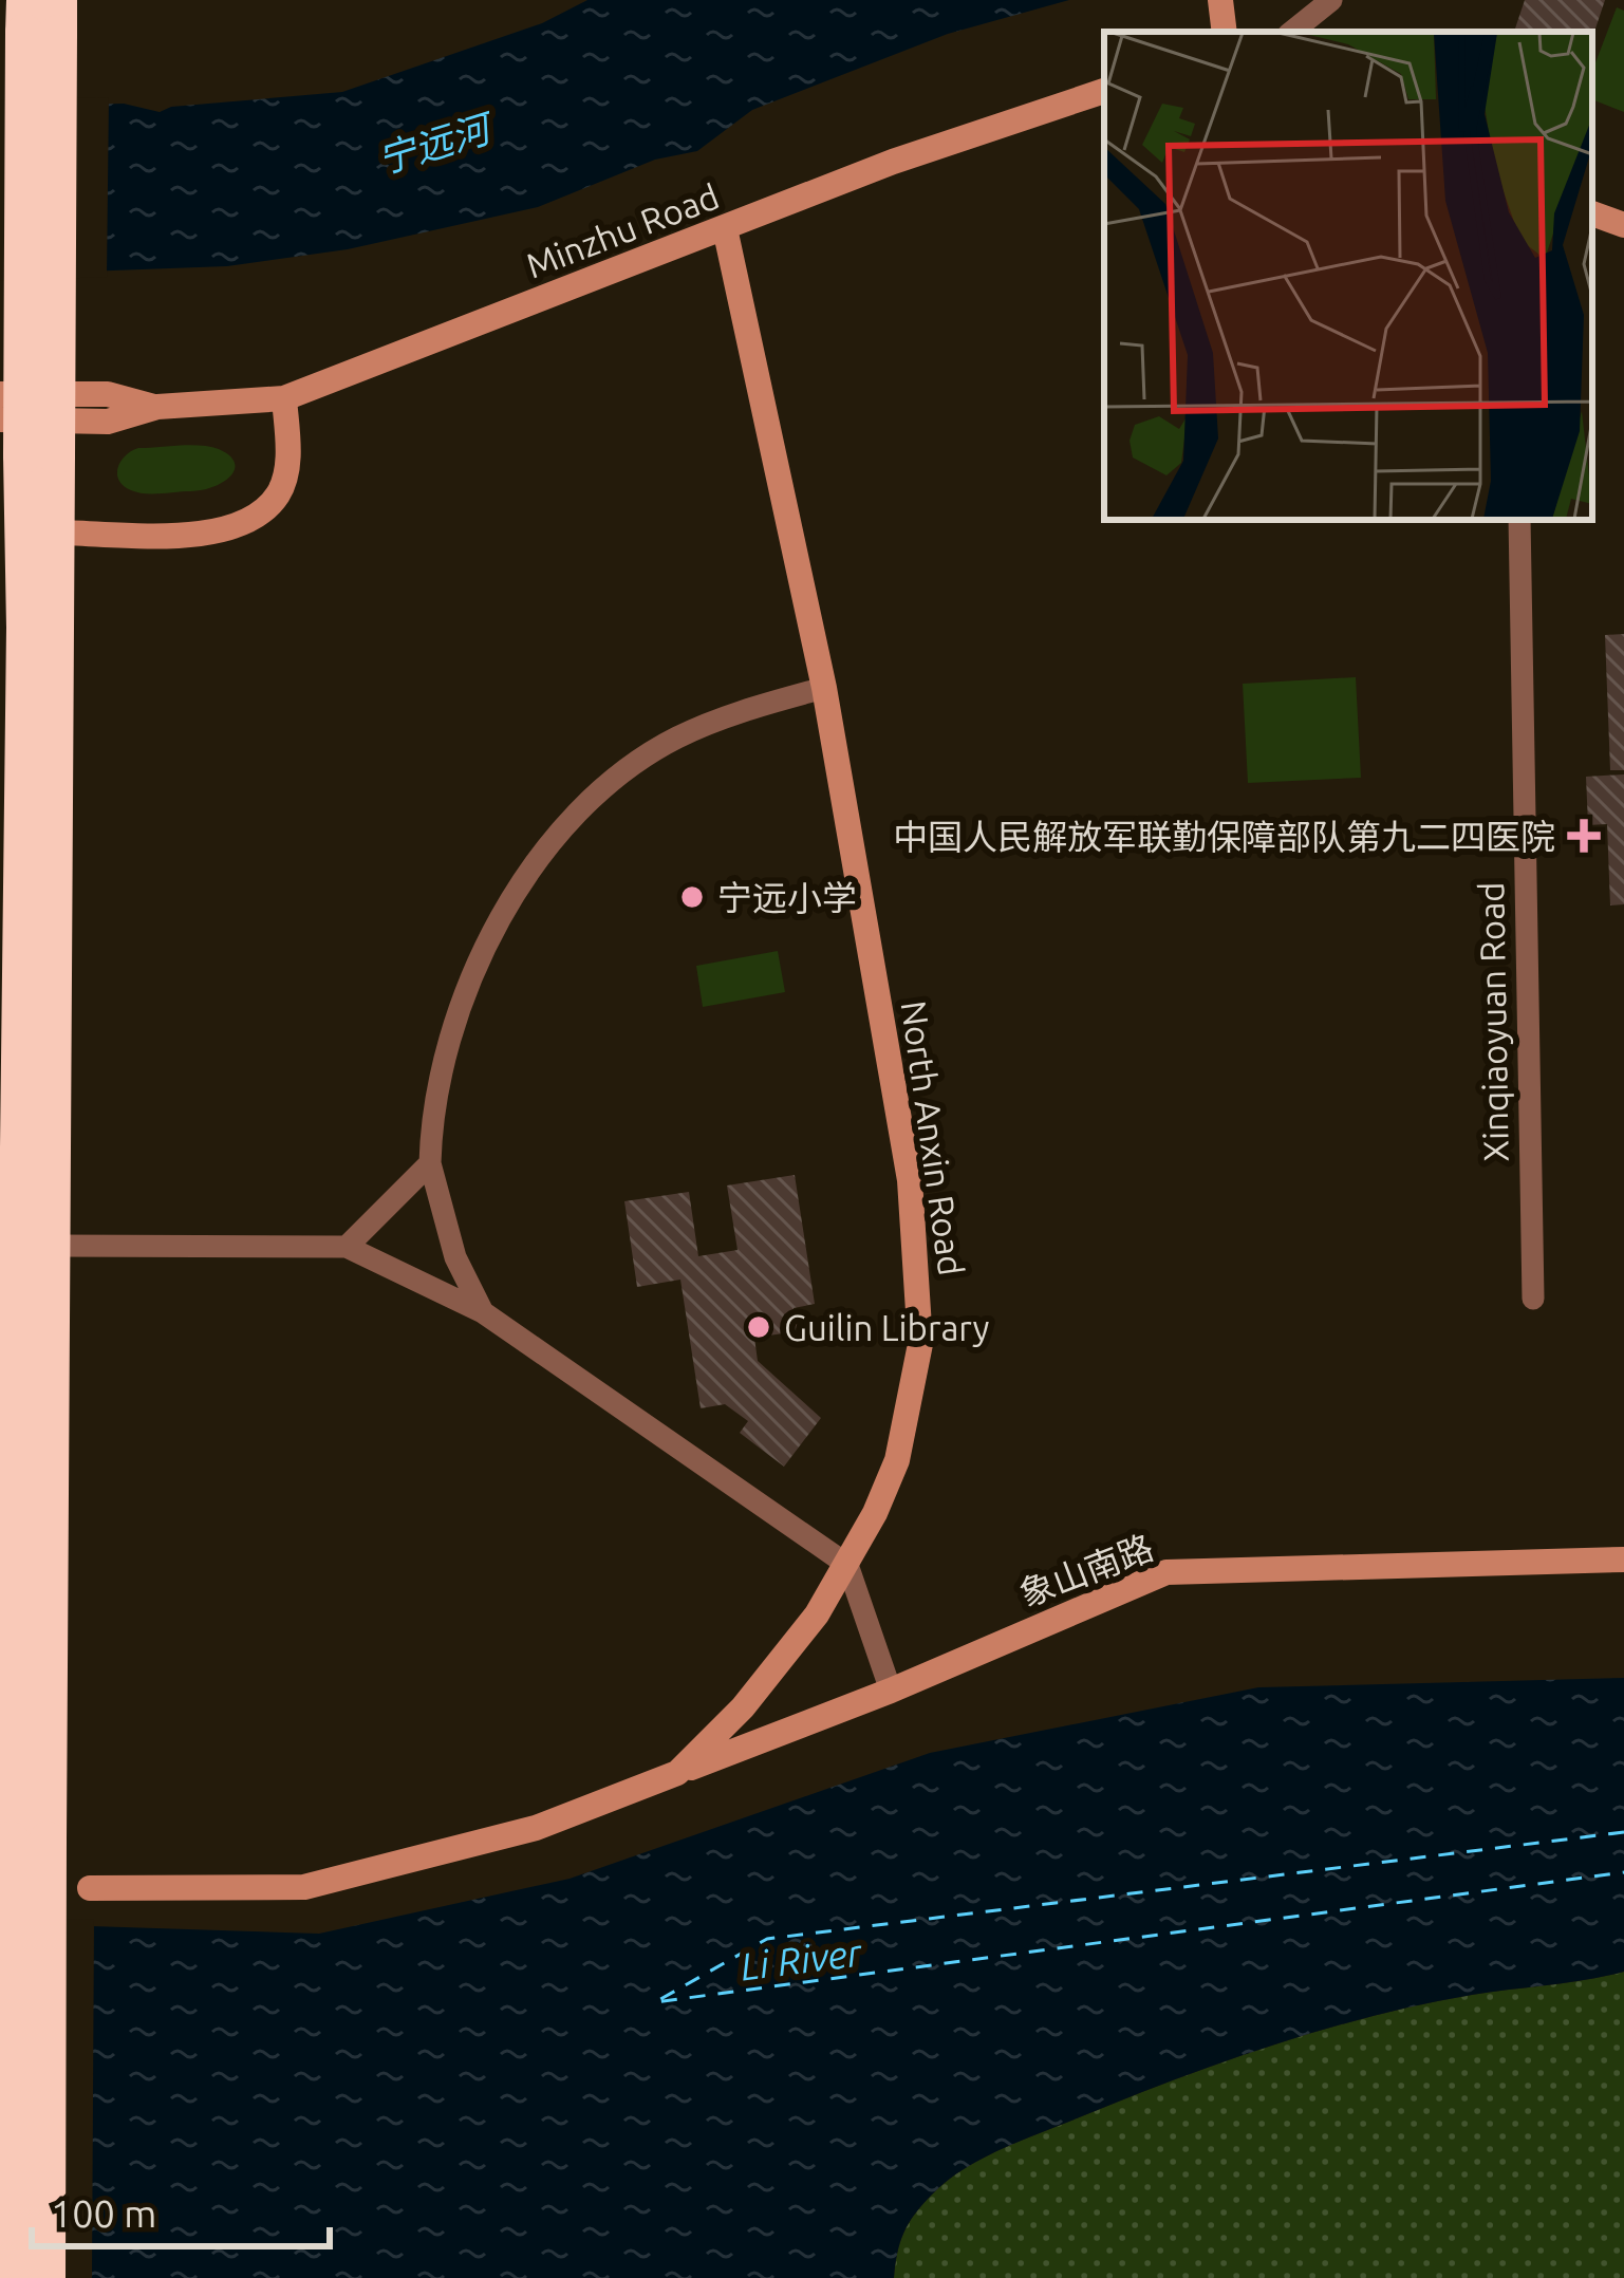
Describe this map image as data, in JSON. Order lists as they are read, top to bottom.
{
  "streets": {
    "street": [
      "Minzhu Road",
      "Xinqiaoyuan Road",
      "North Anxin Road",
      "象山南路"
    ]
  },
  "crossings": [
    ["Minzhu Road", "North Anxin Road"],
    ["North Anxin Road", "象山南路"]
  ],
  "water": ["宁远河", "Li River"],
  "places": {
    "health": ["中国人民解放军联勤保障部队第九二四医院"],
    "other": ["宁远小学", "Guilin Library"]
  },
  "scale_bar": "100 m"
}
